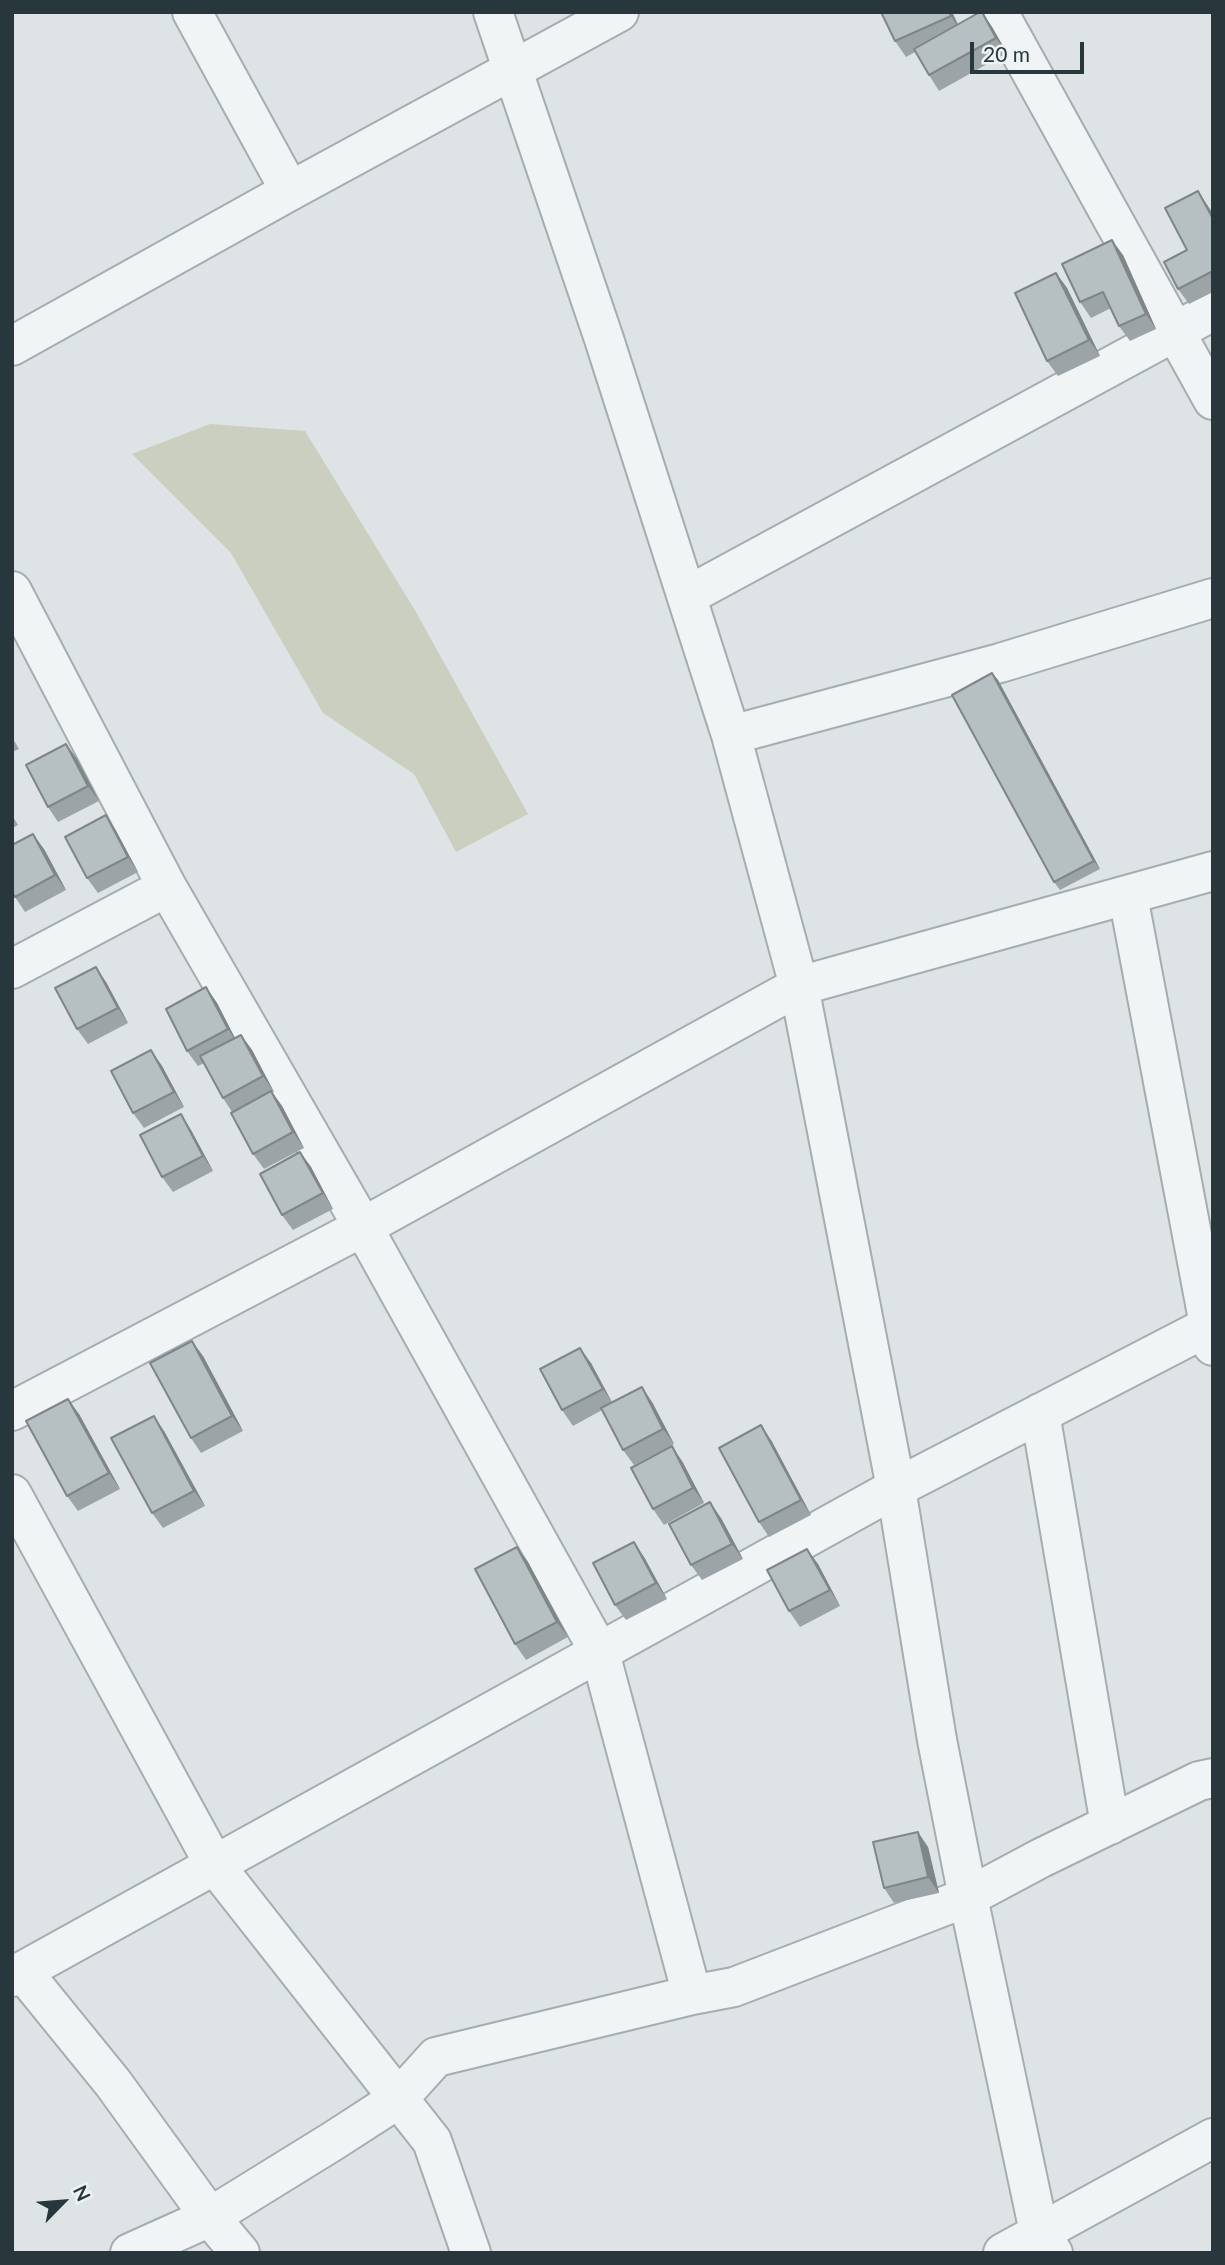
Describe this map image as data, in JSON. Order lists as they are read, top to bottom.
{
  "scale_bar": "20 m",
  "north": "top right"
}
